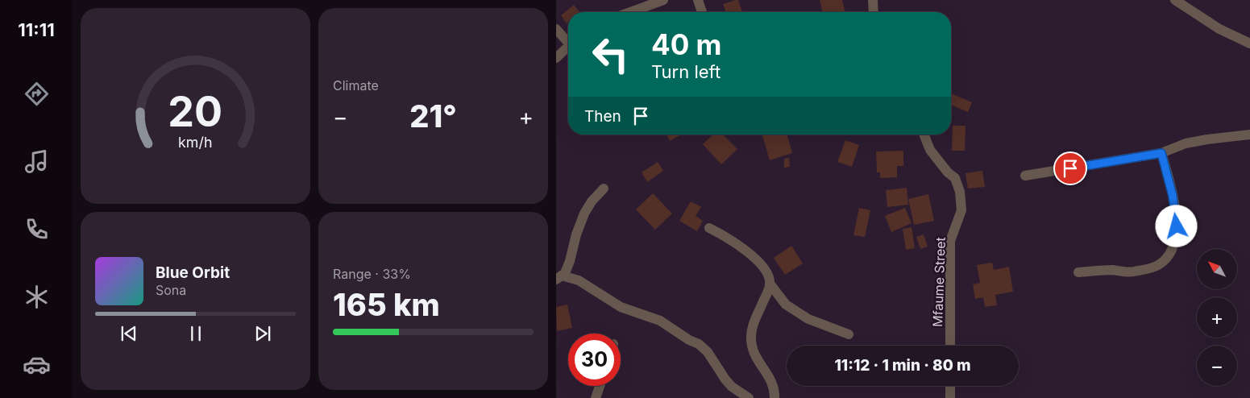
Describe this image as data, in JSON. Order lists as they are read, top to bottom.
{
  "streets": {
    "street": ["Mfaume Street"]
  },
  "north": "top left",
  "page": {
    "tabs": "11:11",
    "tile": [
      "Climate",
      ["Range · 33%", "165 km"]
    ],
    "turn": ["40 m", "Turn left"],
    "then": "Then",
    "heat": ["−", "21°", "+"],
    "map_buttons": ["+", "−"],
    "song": ["Blue Orbit", "Sona"],
    "limit": "30",
    "trip": "11:12 · 1 min · 80 m",
    "gauge": ["20", "km/h"]
  }
}
